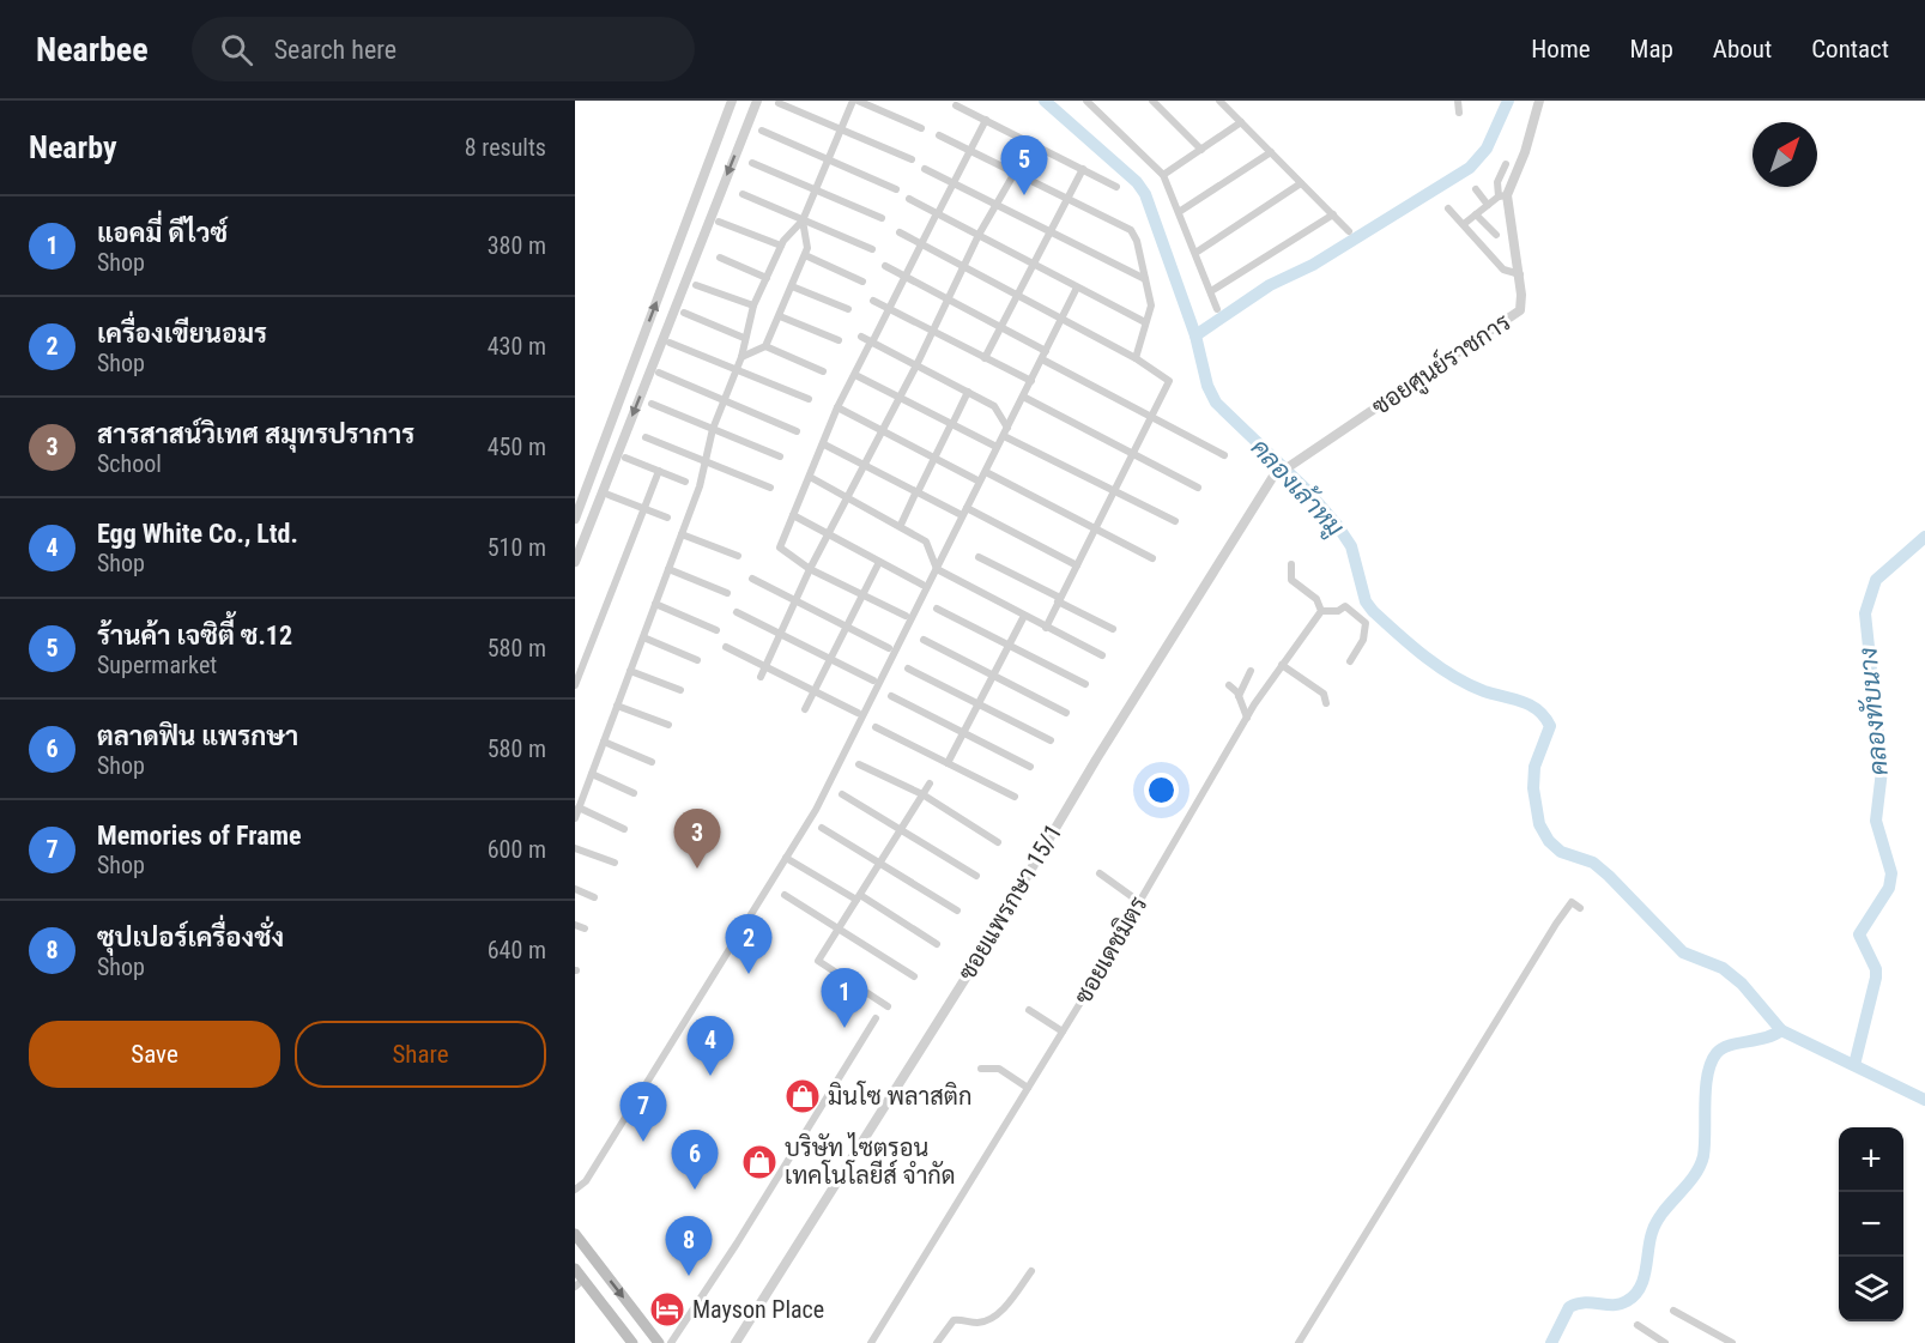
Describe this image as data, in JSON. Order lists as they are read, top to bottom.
{
  "streets": {
    "street": ["ซอยศูนย์ราชการ", "ซอยแพรกษา 15/1", "ซอยเดชมิตร"]
  },
  "crossings": [
    ["ซอยศูนย์ราชการ", "ซอยแพรกษา 15/1"]
  ],
  "water": ["คลองเล้าหมู", "คลองทับนาง"],
  "places": {
    "shop": ["มินโซ พลาสติก", "บริษัท ไซตรอน เทคโนโลยีส์ จำกัด"],
    "hotel": ["Mayson Place"]
  },
  "north": "top right",
  "page": {
    "header": "Nearbee",
    "search": "Search here",
    "nav": [
      "Home",
      "Map",
      "About",
      "Contact"
    ],
    "heading": ["Nearby", "8 results"],
    "pins": [
      "5",
      "3",
      "2",
      "1",
      "4",
      "7",
      "6",
      "8"
    ],
    "list": [
      {
        "mark": "1",
        "name": "แอคมี่ ดีไวซ์",
        "note": "Shop",
        "value": "380 m"
      },
      {
        "mark": "2",
        "name": "เครื่องเขียนอมร",
        "note": "Shop",
        "value": "430 m"
      },
      {
        "mark": "3",
        "name": "สารสาสน์วิเทศ สมุทรปราการ",
        "note": "School",
        "value": "450 m"
      },
      {
        "mark": "4",
        "name": "Egg White Co., Ltd.",
        "note": "Shop",
        "value": "510 m"
      },
      {
        "mark": "5",
        "name": "ร้านค้า เจซิตี้ ซ.12",
        "note": "Supermarket",
        "value": "580 m"
      },
      {
        "mark": "6",
        "name": "ตลาดฟิน แพรกษา",
        "note": "Shop",
        "value": "580 m"
      },
      {
        "mark": "7",
        "name": "Memories of Frame",
        "note": "Shop",
        "value": "600 m"
      },
      {
        "mark": "8",
        "name": "ซุปเปอร์เครื่องชั่ง",
        "note": "Shop",
        "value": "640 m"
      }
    ],
    "buttons": ["Save", "Share"],
    "map_buttons": ["+", "−"]
  }
}
